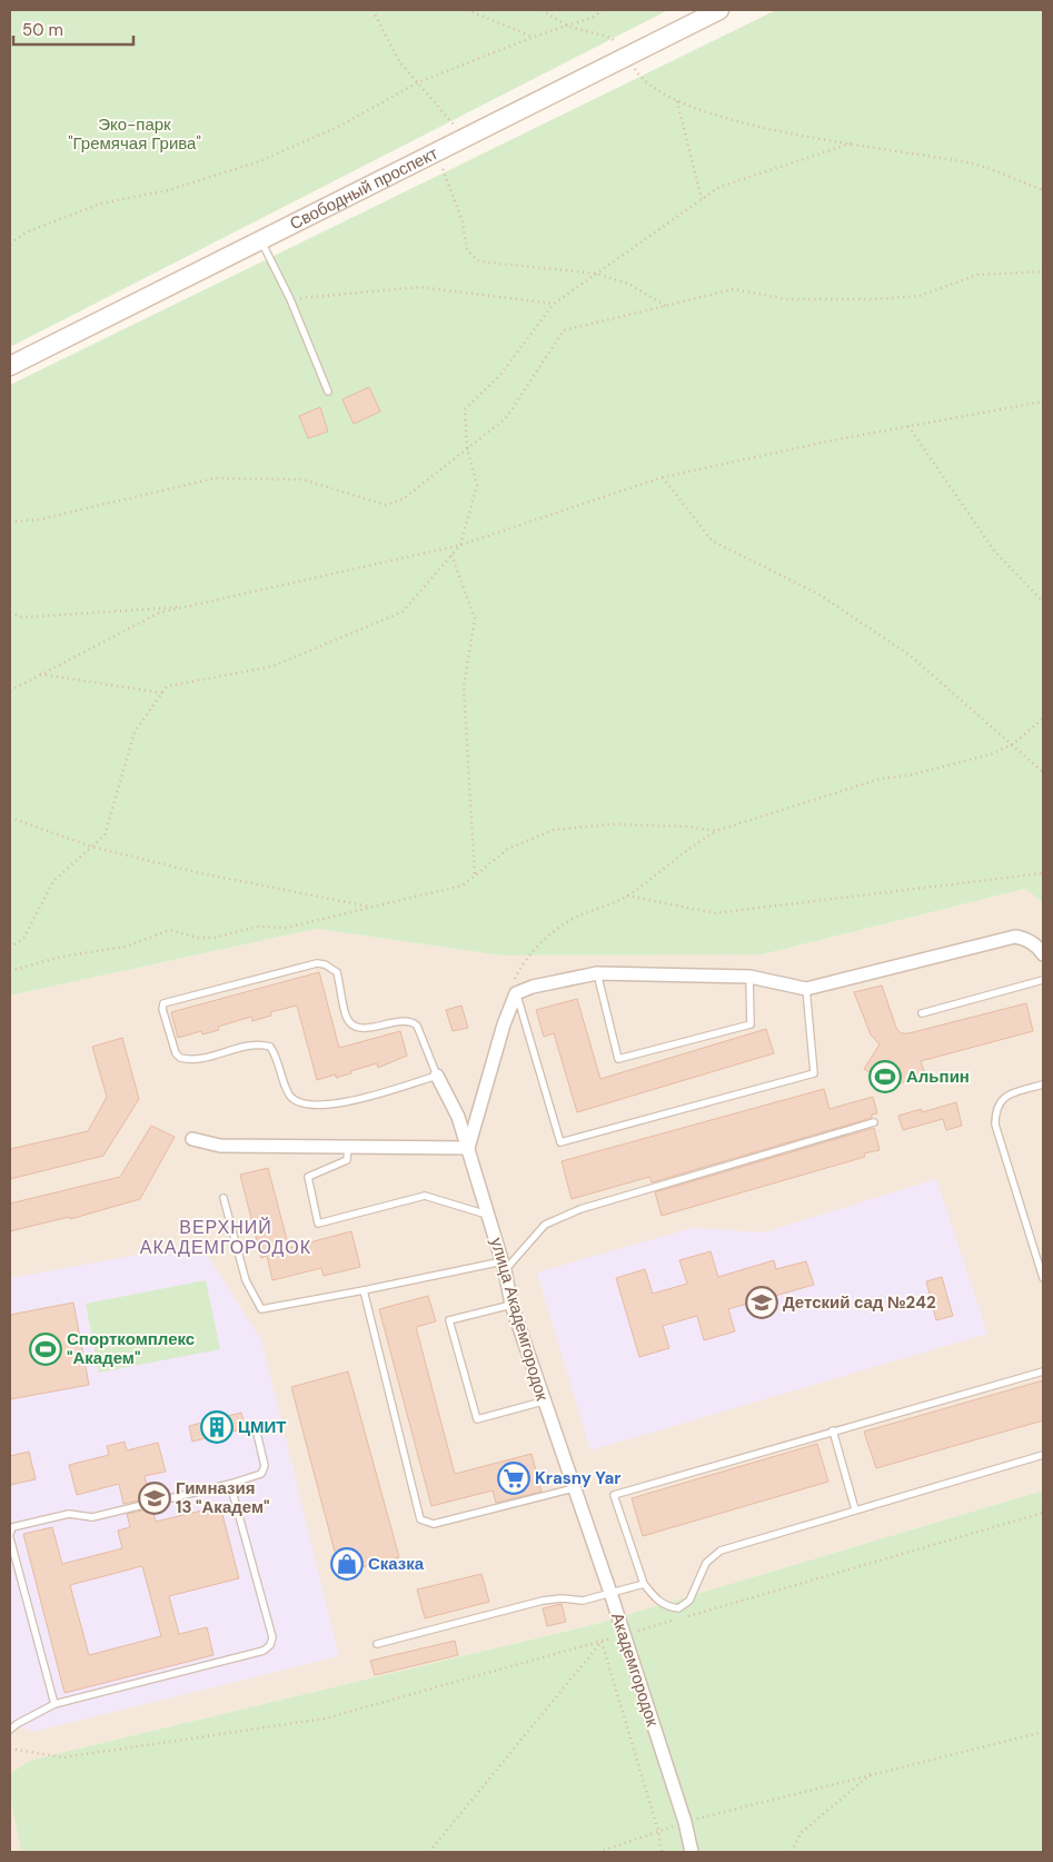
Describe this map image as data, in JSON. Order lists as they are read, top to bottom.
{
  "streets": {
    "main road": ["Свободный проспект"],
    "street": ["улица Академгородок", "Академгородок"]
  },
  "crossings": [
    ["улица Академгородок", "Академгородок"]
  ],
  "districts": ["ВЕРХНИЙ АКАДЕМГОРОДОК"],
  "parks": ["Эко-парк \"Гремячая Грива\""],
  "places": {
    "sports": ["Альпин", "Спорткомплекс \"Академ\""],
    "school or university": ["Детский сад №242", "Гимназия 13 \"Академ\""],
    "building": ["ЦМИТ"],
    "supermarket": ["Krasny Yar"],
    "shop": ["Сказка"]
  },
  "scale_bar": "50 m"
}
